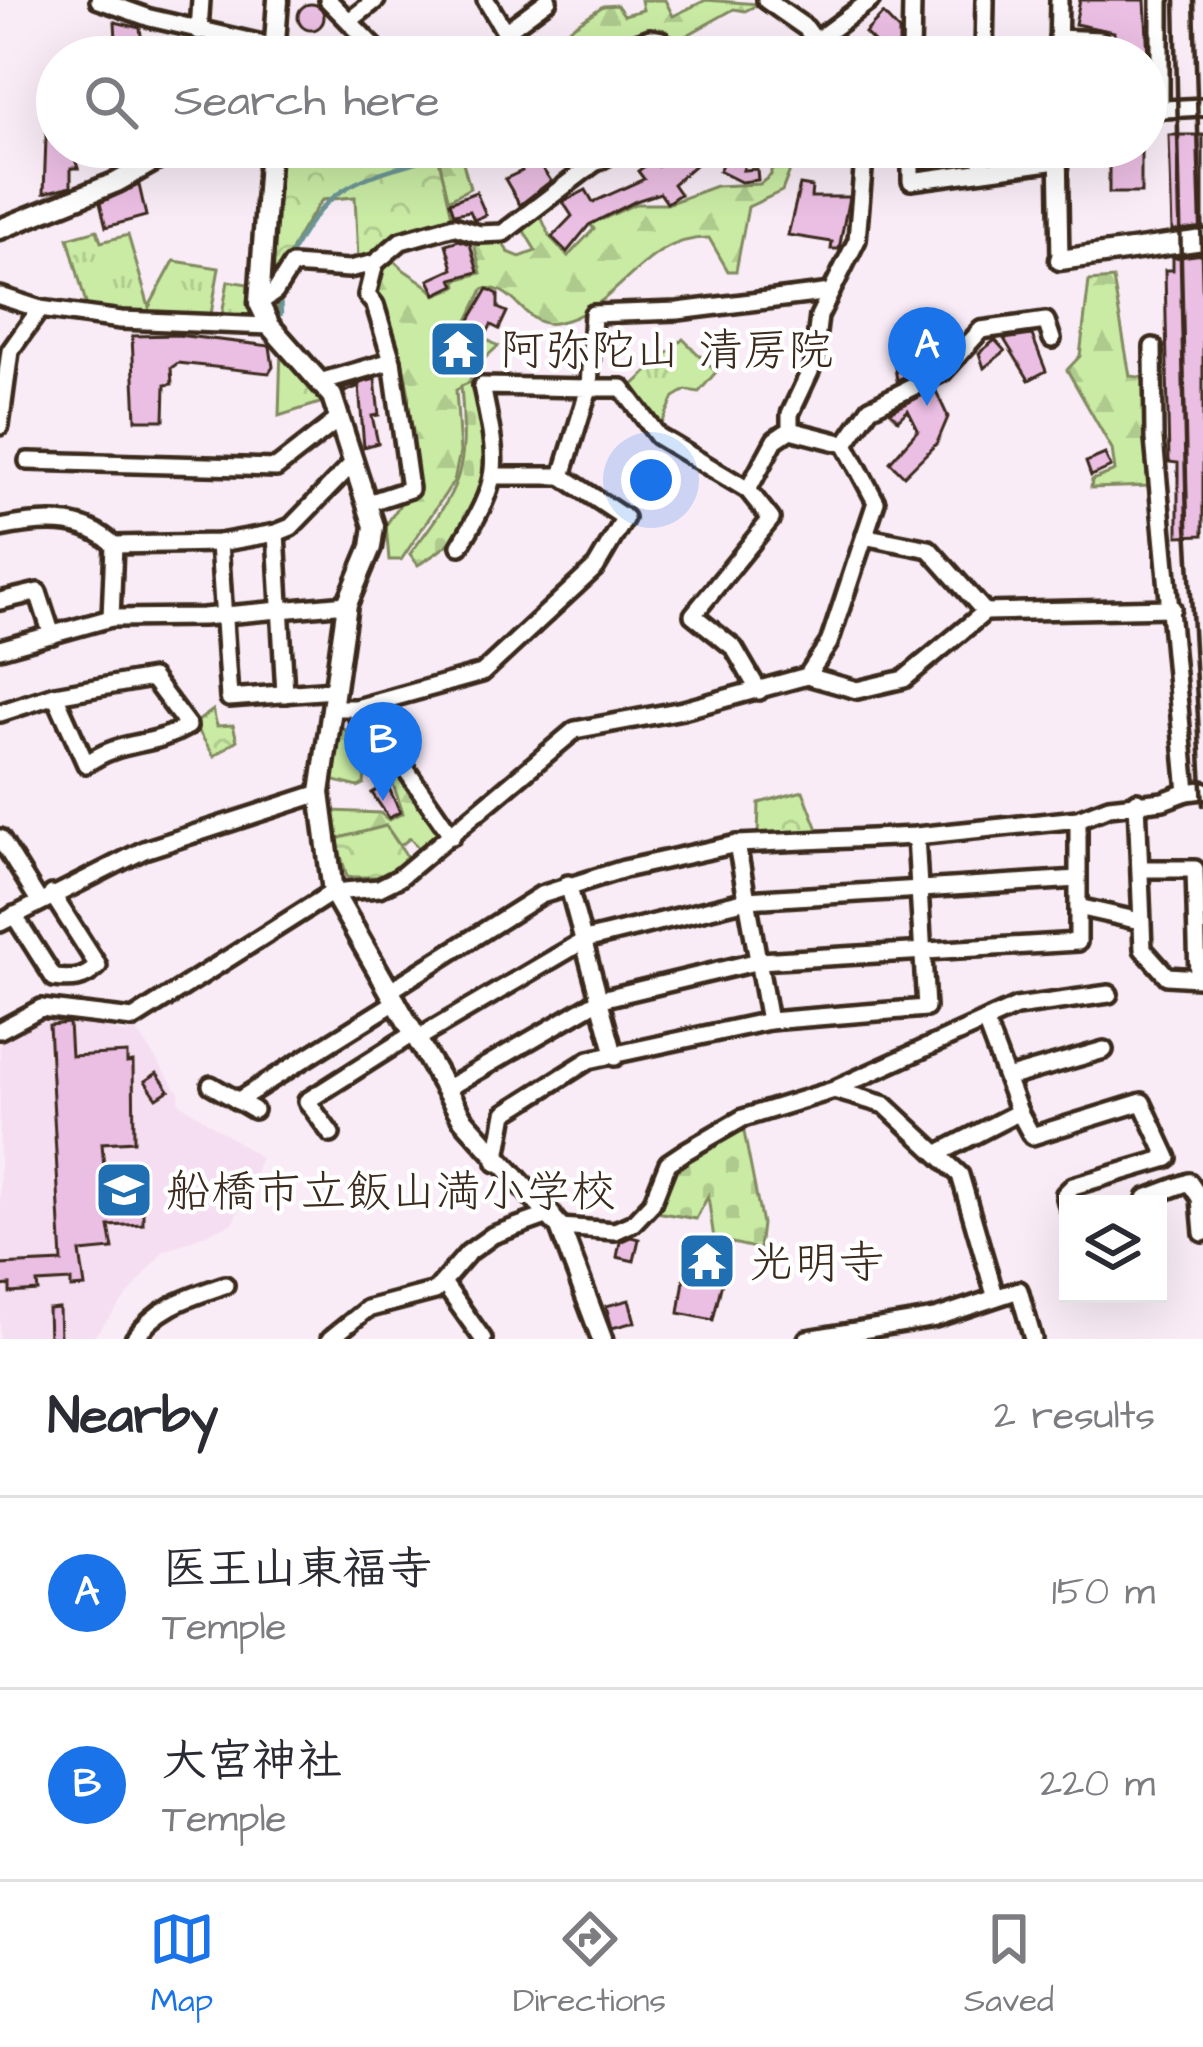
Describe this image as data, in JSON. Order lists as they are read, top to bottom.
{
  "places": {
    "temple": ["阿弥陀山 清房院", "光明寺"],
    "school or university": ["船橋市立飯山満小学校"]
  },
  "page": {
    "search": "Search here",
    "pins": ["A", "B"],
    "heading": ["Nearby", "2 results"],
    "list": [
      {
        "mark": "A",
        "name": "医王山東福寺",
        "note": "Temple",
        "value": "150 m"
      },
      {
        "mark": "B",
        "name": "大宮神社",
        "note": "Temple",
        "value": "220 m"
      }
    ],
    "nav": ["Map", "Directions", "Saved"]
  }
}
